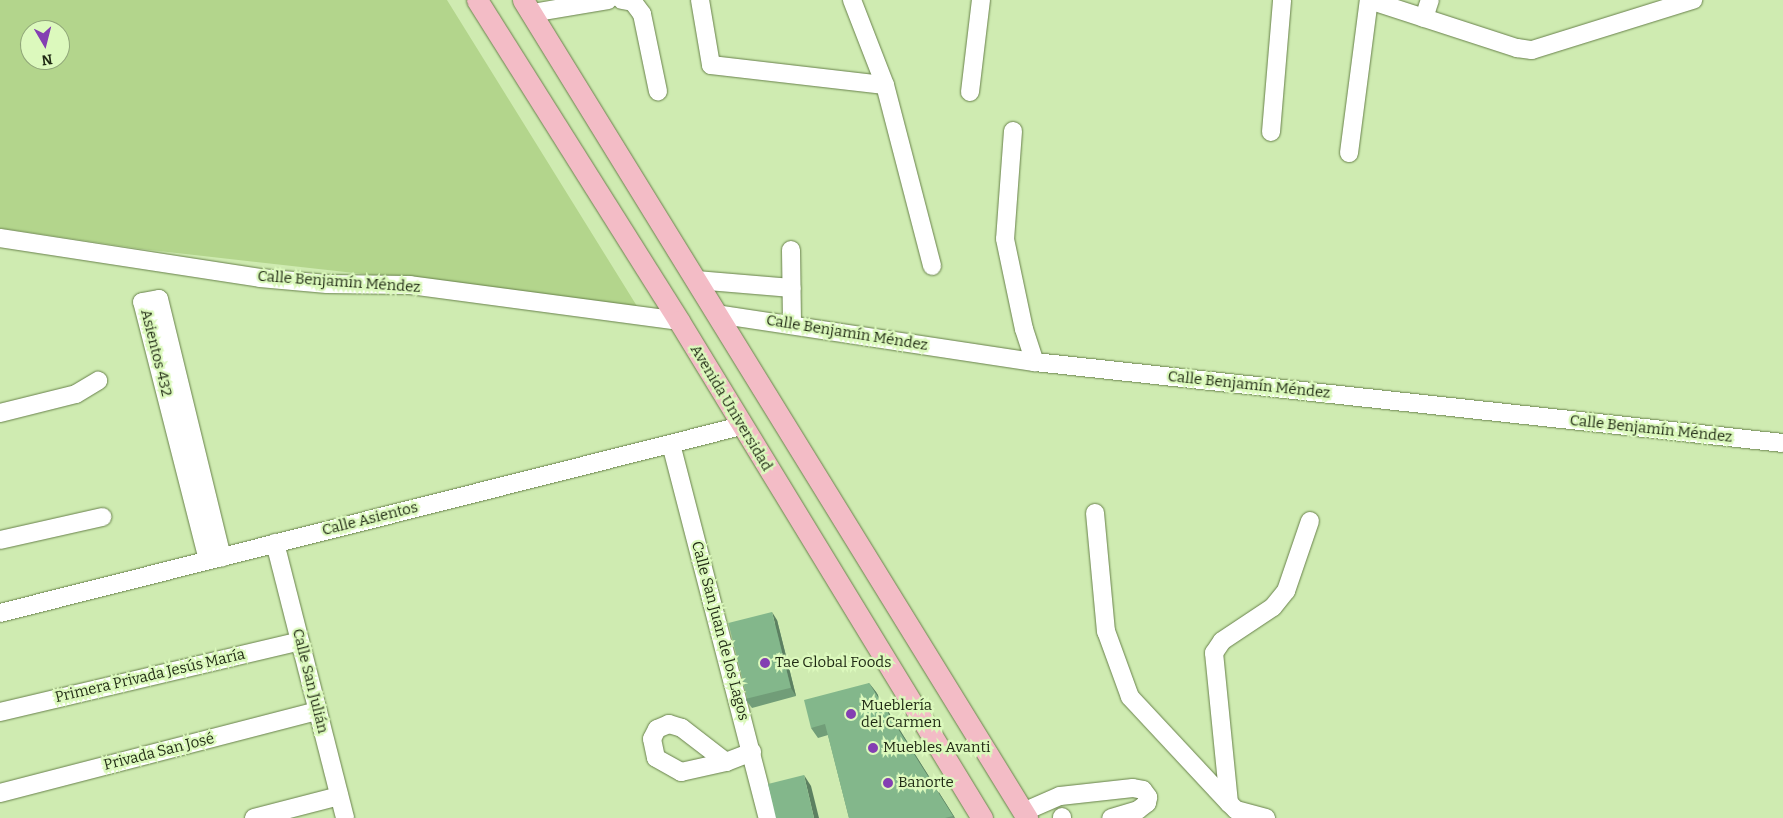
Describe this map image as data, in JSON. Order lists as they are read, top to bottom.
{
  "streets": {
    "main road": ["Avenida Universidad"],
    "street": [
      "Calle Benjamín Méndez",
      "Asientos 432",
      "Calle Asientos",
      "Calle San Juan de los Lagos",
      "Primera Privada Jesús María",
      "Calle San Julián",
      "Privada San José"
    ]
  },
  "crossings": [
    ["Calle Benjamín Méndez", "Avenida Universidad"],
    ["Asientos 432", "Calle Asientos"],
    ["Avenida Universidad", "Calle Asientos"],
    ["Calle Asientos", "Calle San Juan de los Lagos"],
    ["Calle Asientos", "Calle San Julián"],
    ["Primera Privada Jesús María", "Calle San Julián"],
    ["Calle San Julián", "Privada San José"]
  ],
  "places": [
    "Tae Global Foods",
    "Mueblería del Carmen",
    "Muebles Avanti",
    "Banorte"
  ],
  "north": "bottom"
}
